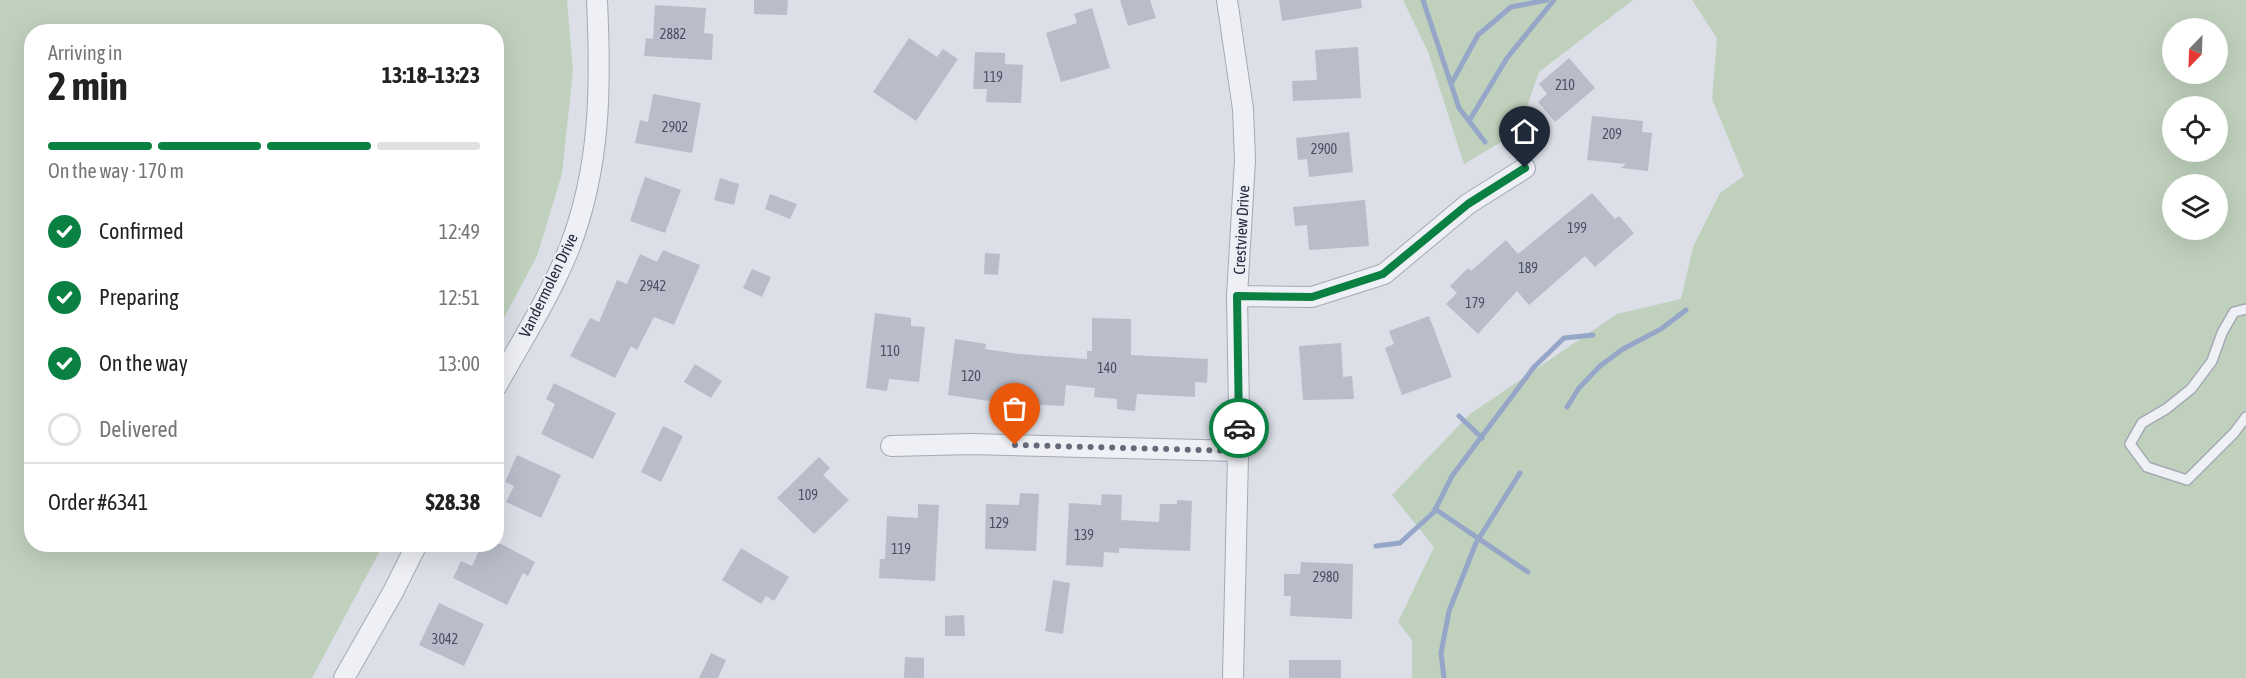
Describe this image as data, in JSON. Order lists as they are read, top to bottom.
{
  "streets": {
    "street": ["Crestview Drive", "Vandermolen Drive"]
  },
  "house_numbers": [
    "2882",
    "119",
    "210",
    "2902",
    "209",
    "2900",
    "199",
    "189",
    "2942",
    "179",
    "110",
    "140",
    "120",
    "109",
    "129",
    "139",
    "119",
    "2980",
    "3042"
  ],
  "north": "bottom left",
  "page": {
    "heading": ["2 min", "Arriving in", "13:18–13:23"],
    "panel": ["Order #6341", "$28.38"],
    "bar": "On the way · 170 m",
    "list": [
      ["Confirmed", "12:49"],
      ["Preparing", "12:51"],
      ["On the way", "13:00"],
      "Delivered"
    ]
  }
}
